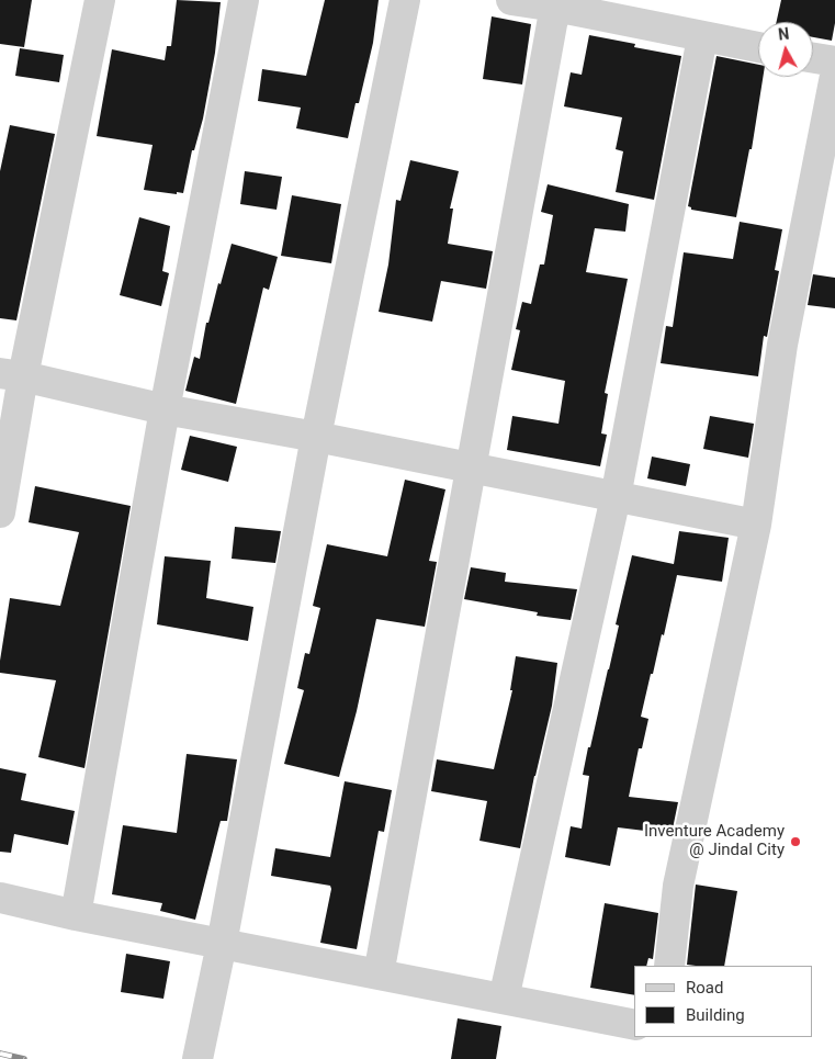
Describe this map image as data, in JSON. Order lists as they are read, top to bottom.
{
  "places": ["Inventure Academy @ Jindal City"],
  "legend": ["Road", "Building"],
  "north": "top"
}
